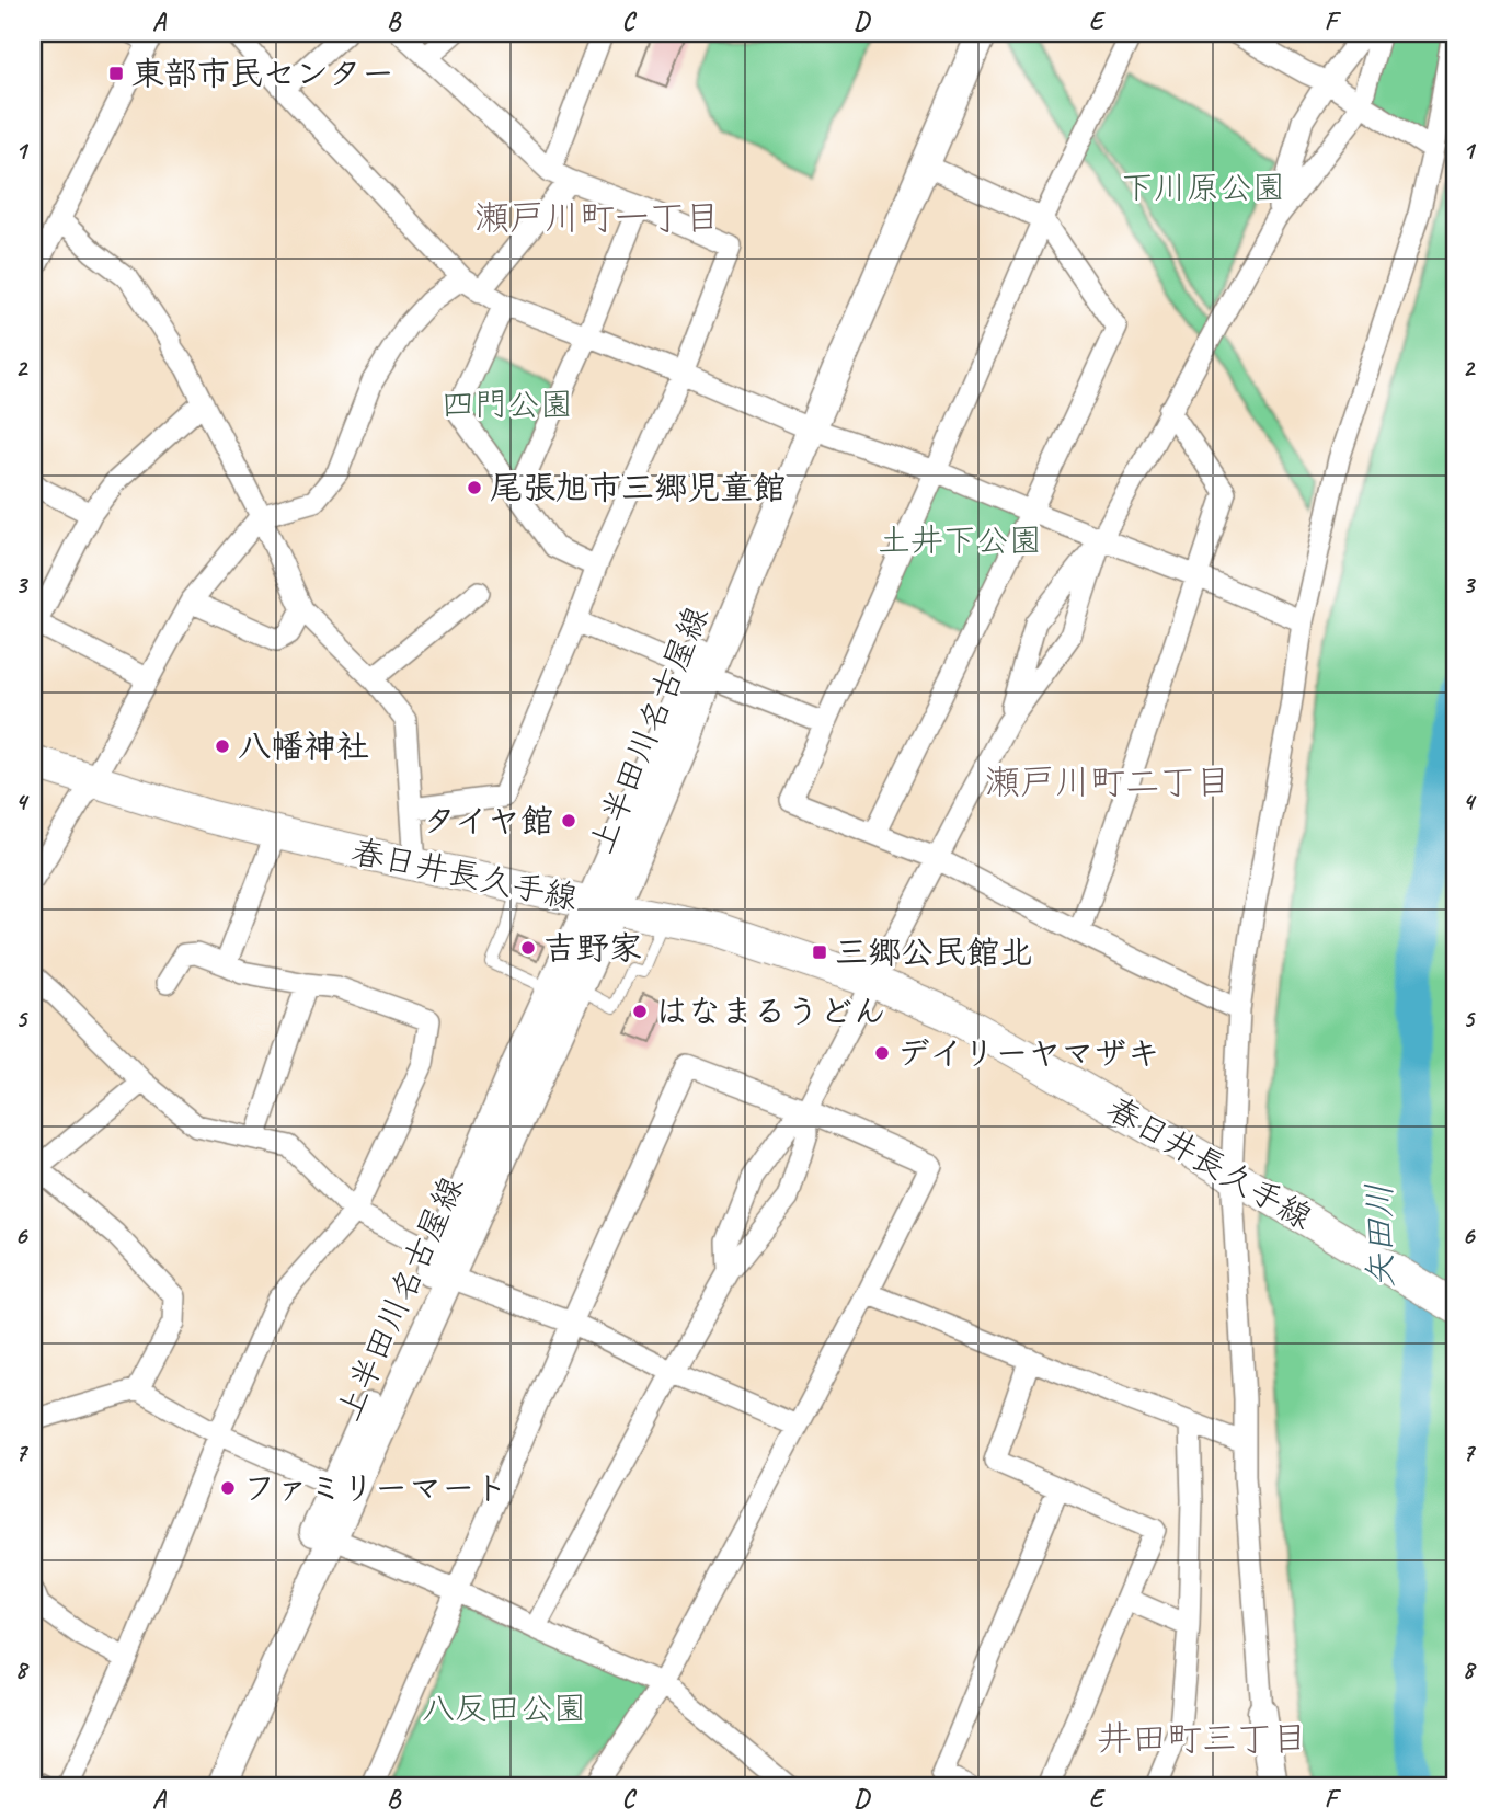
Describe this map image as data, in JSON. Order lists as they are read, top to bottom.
{
  "streets": {
    "main road": ["上半田川名古屋線", "春日井長久手線"]
  },
  "crossings": [
    ["上半田川名古屋線", "春日井長久手線"]
  ],
  "districts": ["瀬戸川町一丁目", "瀬戸川町二丁目", "井田町三丁目"],
  "water": ["矢田川"],
  "parks": [
    "下川原公園",
    "四門公園",
    "土井下公園",
    "八反田公園"
  ],
  "places": {
    "transit": ["東部市民センター", "三郷公民館北"],
    "other": [
      "尾張旭市三郷児童館",
      "八幡神社",
      "タイヤ館",
      "吉野家",
      "はなまるうどん",
      "デイリーヤマザキ",
      "ファミリーマート"
    ]
  },
  "grid": {
    "columns": [
      "A",
      "B",
      "C",
      "D",
      "E",
      "F"
    ],
    "rows": [
      "1",
      "2",
      "3",
      "4",
      "5",
      "6",
      "7",
      "8"
    ]
  }
}
